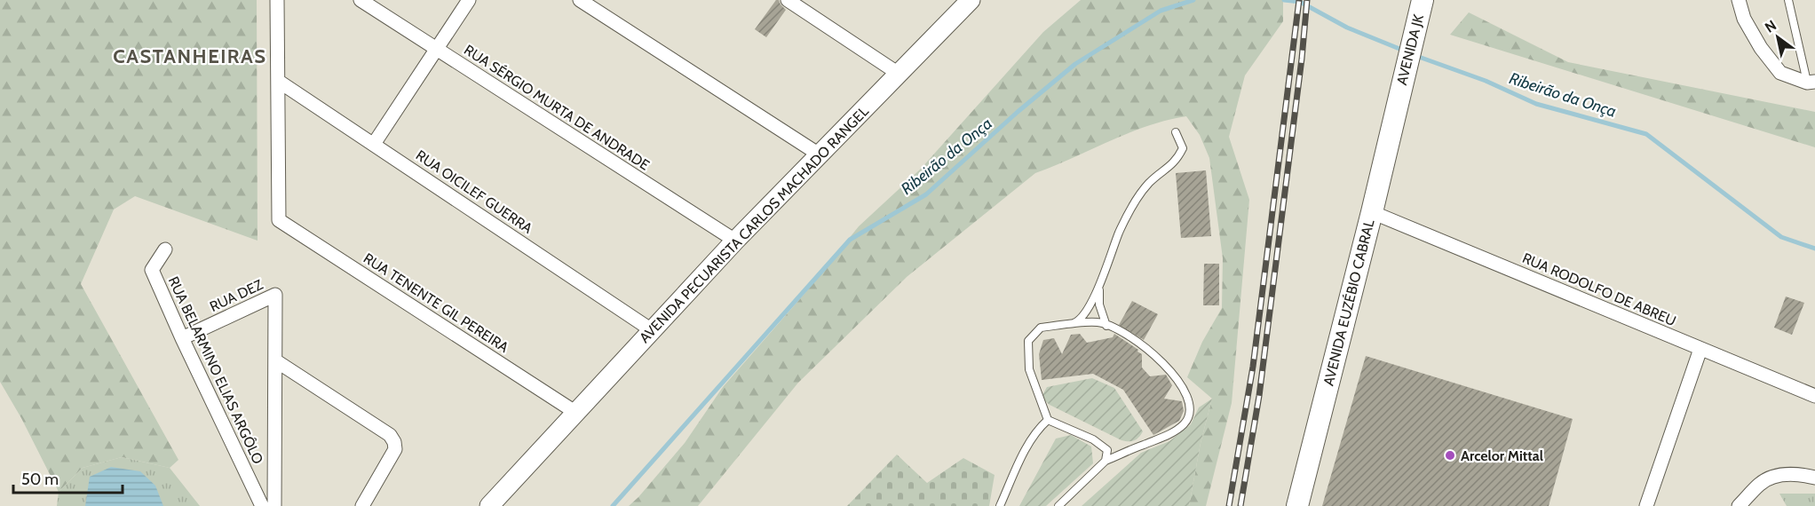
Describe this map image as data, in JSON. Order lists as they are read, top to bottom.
{
  "streets": {
    "main road": ["AVENIDA JK", "AVENIDA EUZÉBIO CABRAL"],
    "street": [
      "RUA SÉRGIO MURTA DE ANDRADE",
      "RUA OICILEF GUERRA",
      "AVENIDA PECUARISTA CARLOS MACHADO RANGEL",
      "RUA RODOLFO DE ABREU",
      "RUA DEZ",
      "RUA TENENTE GIL PEREIRA",
      "RUA BELARMINO ELIAS ARGÔLO"
    ]
  },
  "crossings": [
    ["AVENIDA JK", "AVENIDA EUZÉBIO CABRAL"],
    ["RUA SÉRGIO MURTA DE ANDRADE", "AVENIDA PECUARISTA CARLOS MACHADO RANGEL"],
    ["RUA OICILEF GUERRA", "AVENIDA PECUARISTA CARLOS MACHADO RANGEL"],
    ["RUA OICILEF GUERRA", "RUA TENENTE GIL PEREIRA"],
    ["AVENIDA PECUARISTA CARLOS MACHADO RANGEL", "RUA TENENTE GIL PEREIRA"],
    ["RUA RODOLFO DE ABREU", "AVENIDA EUZÉBIO CABRAL"],
    ["RUA DEZ", "RUA BELARMINO ELIAS ARGÔLO"]
  ],
  "districts": ["CASTANHEIRAS"],
  "water": ["Ribeirão da Onça"],
  "places": ["Arcelor Mittal"],
  "scale_bar": "50 m",
  "north": "top left"
}
